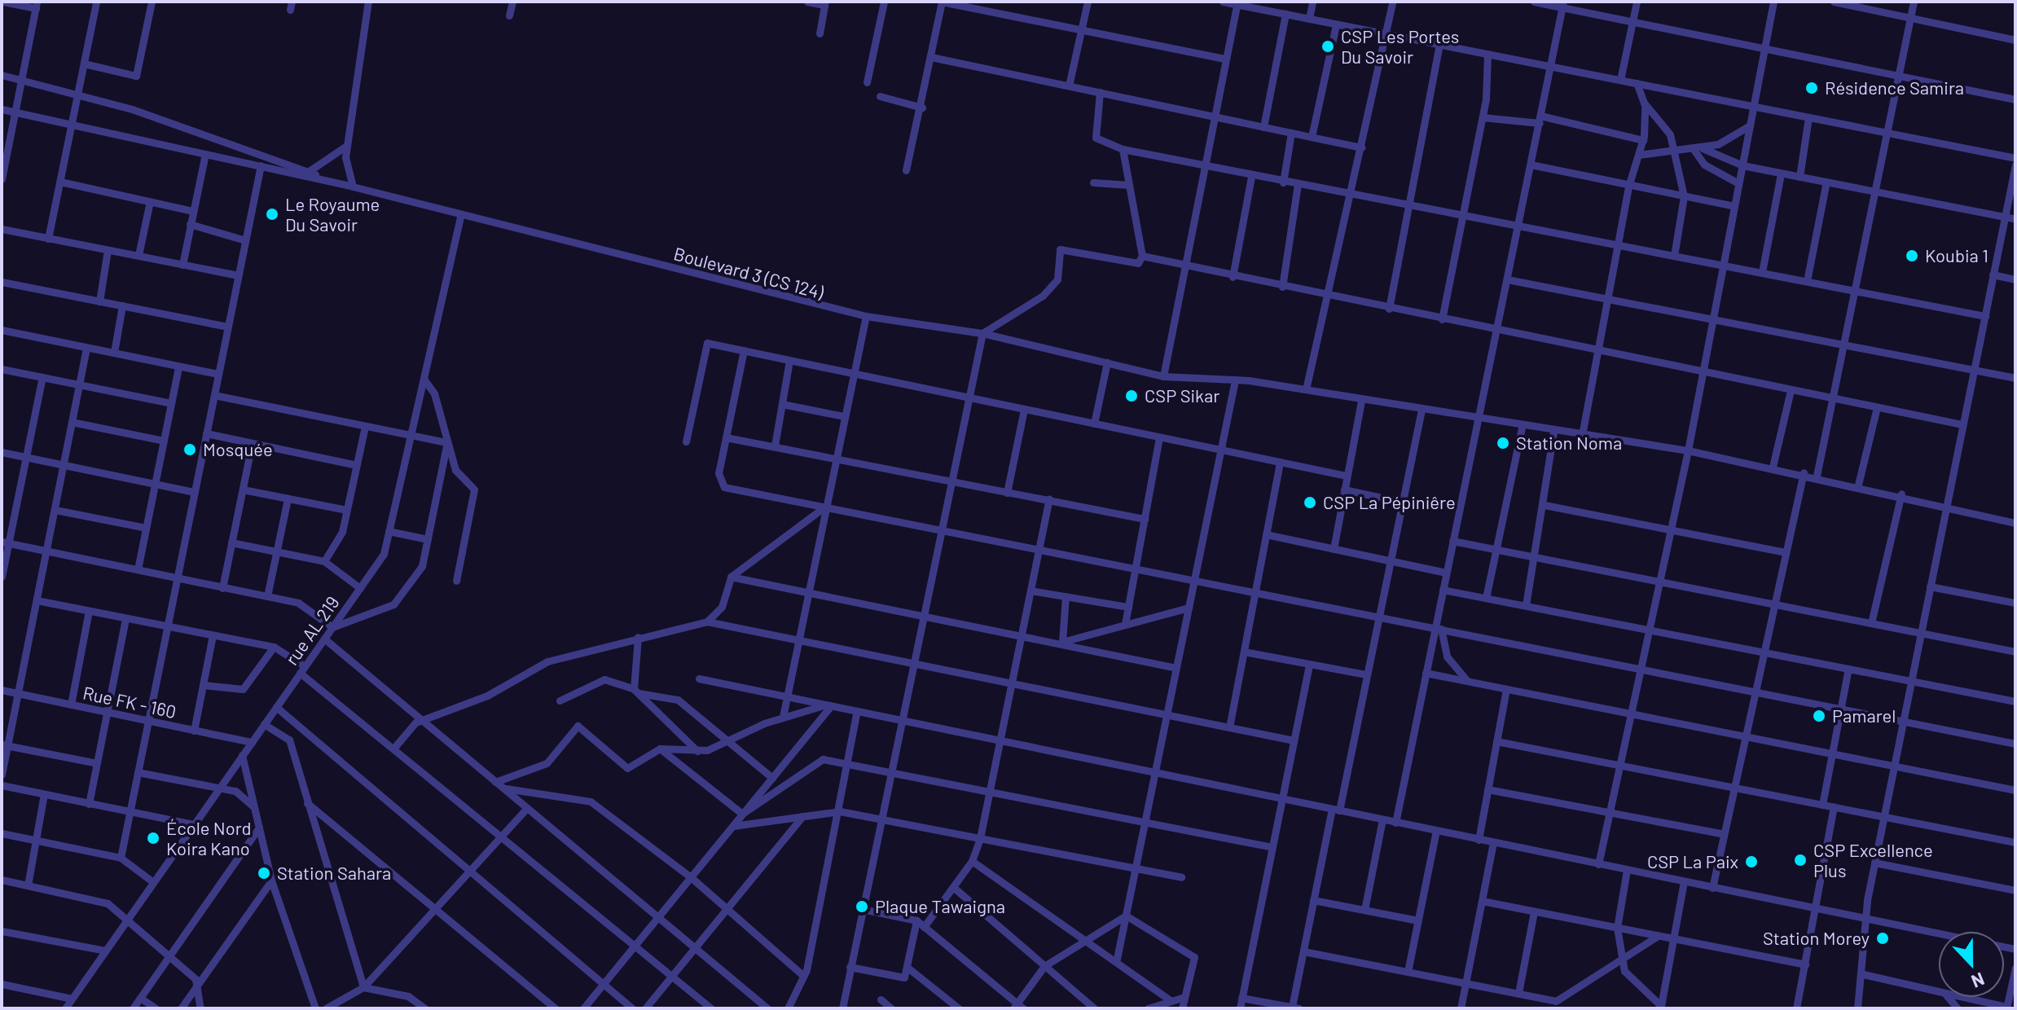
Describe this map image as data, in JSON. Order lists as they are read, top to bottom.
{
  "streets": {
    "street": ["Boulevard 3 (CS 124)", "rue AL 219", "Rue FK - 160"]
  },
  "crossings": [
    ["Boulevard 3 (CS 124)", "rue AL 219"],
    ["rue AL 219", "Rue FK - 160"]
  ],
  "places": [
    "CSP Les Portes Du Savoir",
    "Résidence Samira",
    "Le Royaume Du Savoir",
    "Koubia 1",
    "CSP Sikar",
    "Station Noma",
    "Mosquée",
    "CSP La Pépiniêre",
    "Pamarel",
    "École Nord Koira Kano",
    "CSP Excellence Plus",
    "CSP La Paix",
    "Station Sahara",
    "Plaque Tawaigna",
    "Station Morey"
  ],
  "north": "bottom"
}
